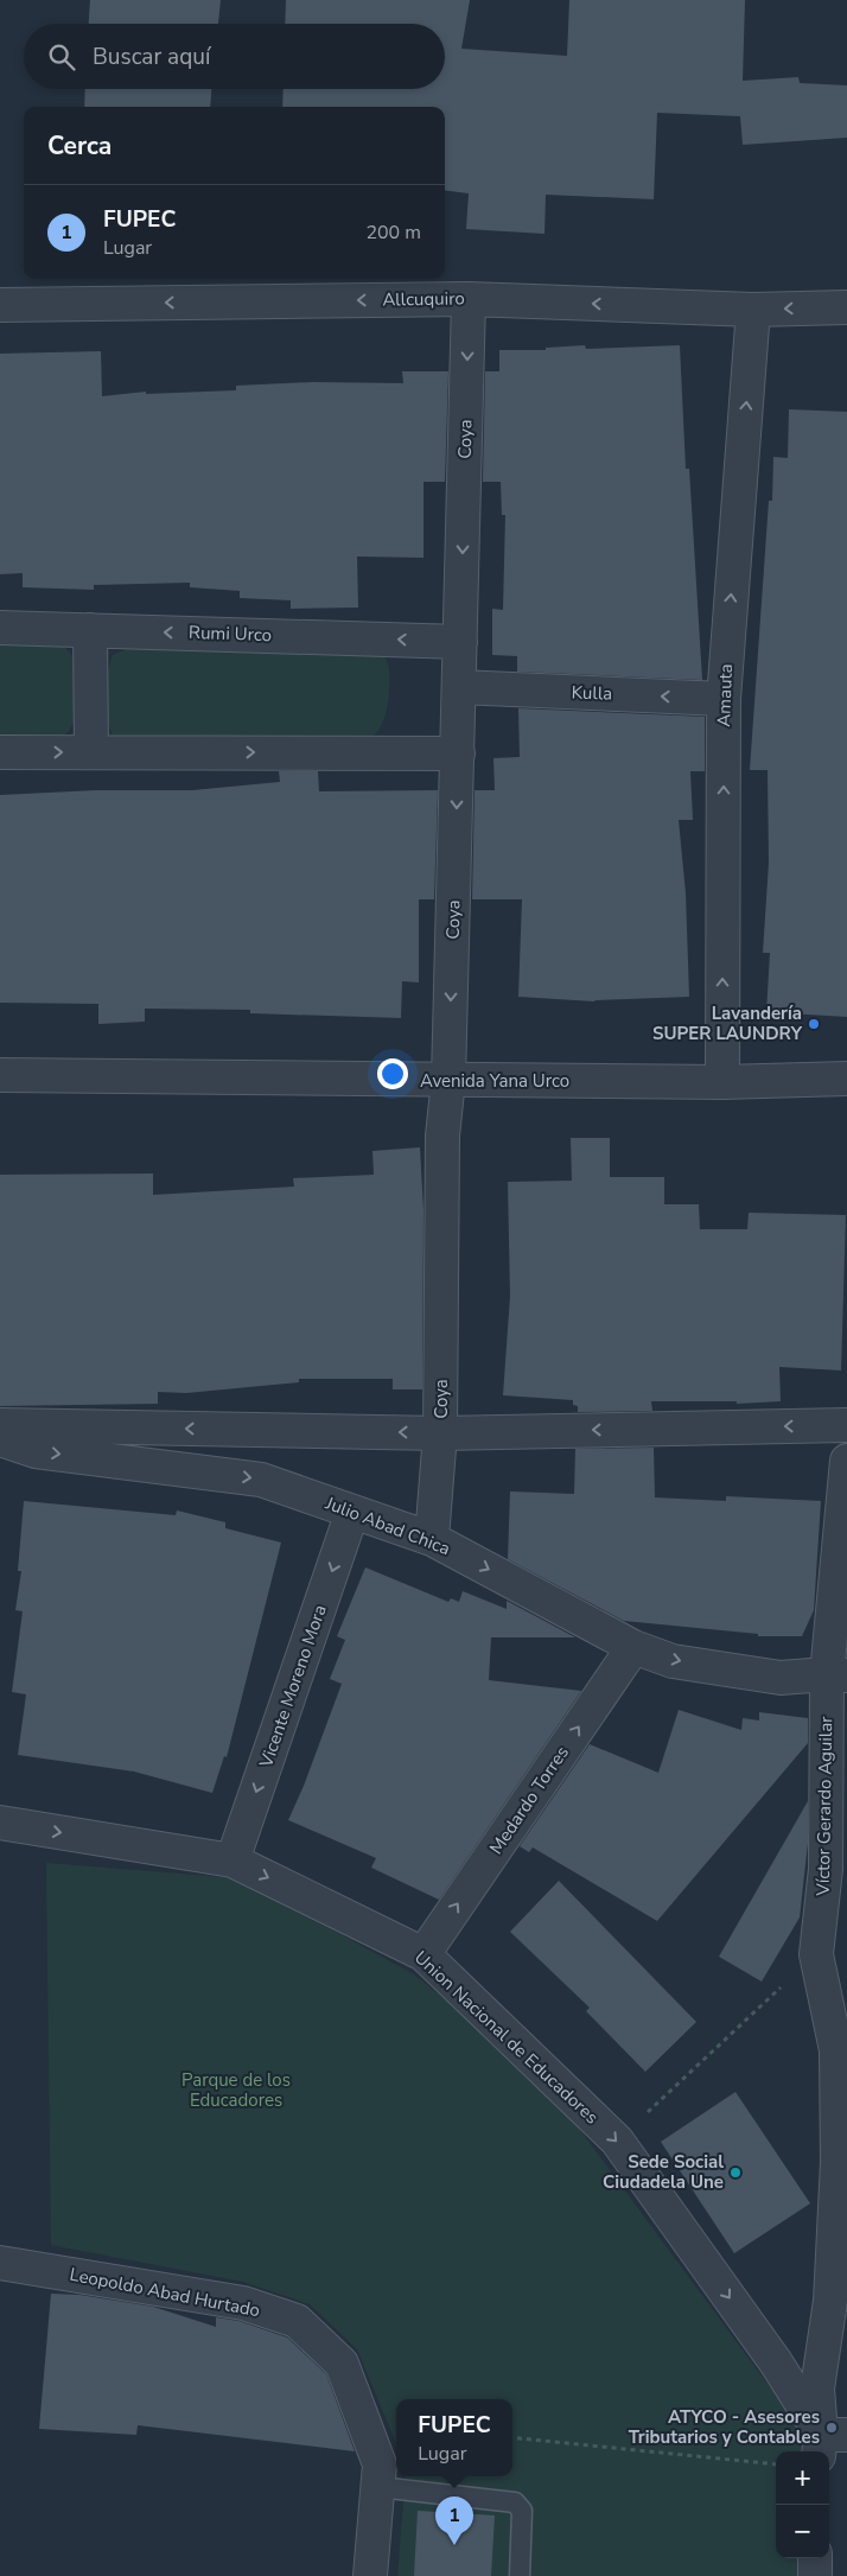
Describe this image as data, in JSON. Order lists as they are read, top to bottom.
{
  "streets": {
    "street": [
      "Allcuquiro",
      "Coya",
      "Rumi Urco",
      "Kulla",
      "Amauta",
      "Avenida Yana Urco",
      "Julio Abad Chica",
      "Vicente Moreno Mora",
      "Medardo Torres",
      "Víctor Gerardo Aguilar",
      "Union Nacional de Educadores",
      "Leopoldo Abad Hurtado"
    ]
  },
  "crossings": [
    ["Allcuquiro", "Coya"],
    ["Allcuquiro", "Amauta"],
    ["Coya", "Rumi Urco"],
    ["Coya", "Kulla"],
    ["Coya", "Avenida Yana Urco"],
    ["Coya", "Julio Abad Chica"],
    ["Kulla", "Amauta"],
    ["Amauta", "Avenida Yana Urco"],
    ["Julio Abad Chica", "Vicente Moreno Mora"],
    ["Julio Abad Chica", "Medardo Torres"],
    ["Julio Abad Chica", "Víctor Gerardo Aguilar"],
    ["Vicente Moreno Mora", "Union Nacional de Educadores"],
    ["Medardo Torres", "Union Nacional de Educadores"],
    ["Víctor Gerardo Aguilar", "Union Nacional de Educadores"]
  ],
  "one_way": [
    "Allcuquiro",
    "Coya",
    "Kulla",
    "Amauta",
    "Vicente Moreno Mora",
    "Medardo Torres",
    "Union Nacional de Educadores"
  ],
  "parks": ["Parque de los Educadores"],
  "places": ["Lavandería SUPER LAUNDRY", "Sede Social Ciudadela Une", "ATYCO - Asesores Tributarios y Contables"],
  "page": {
    "search": "Buscar aquí",
    "heading": "Cerca",
    "list": [
      {
        "mark": "1",
        "name": "FUPEC",
        "note": "Lugar",
        "value": "200 m"
      }
    ],
    "popup": ["FUPEC", "Lugar"],
    "map_buttons": ["+", "−"],
    "pins": "1"
  }
}
